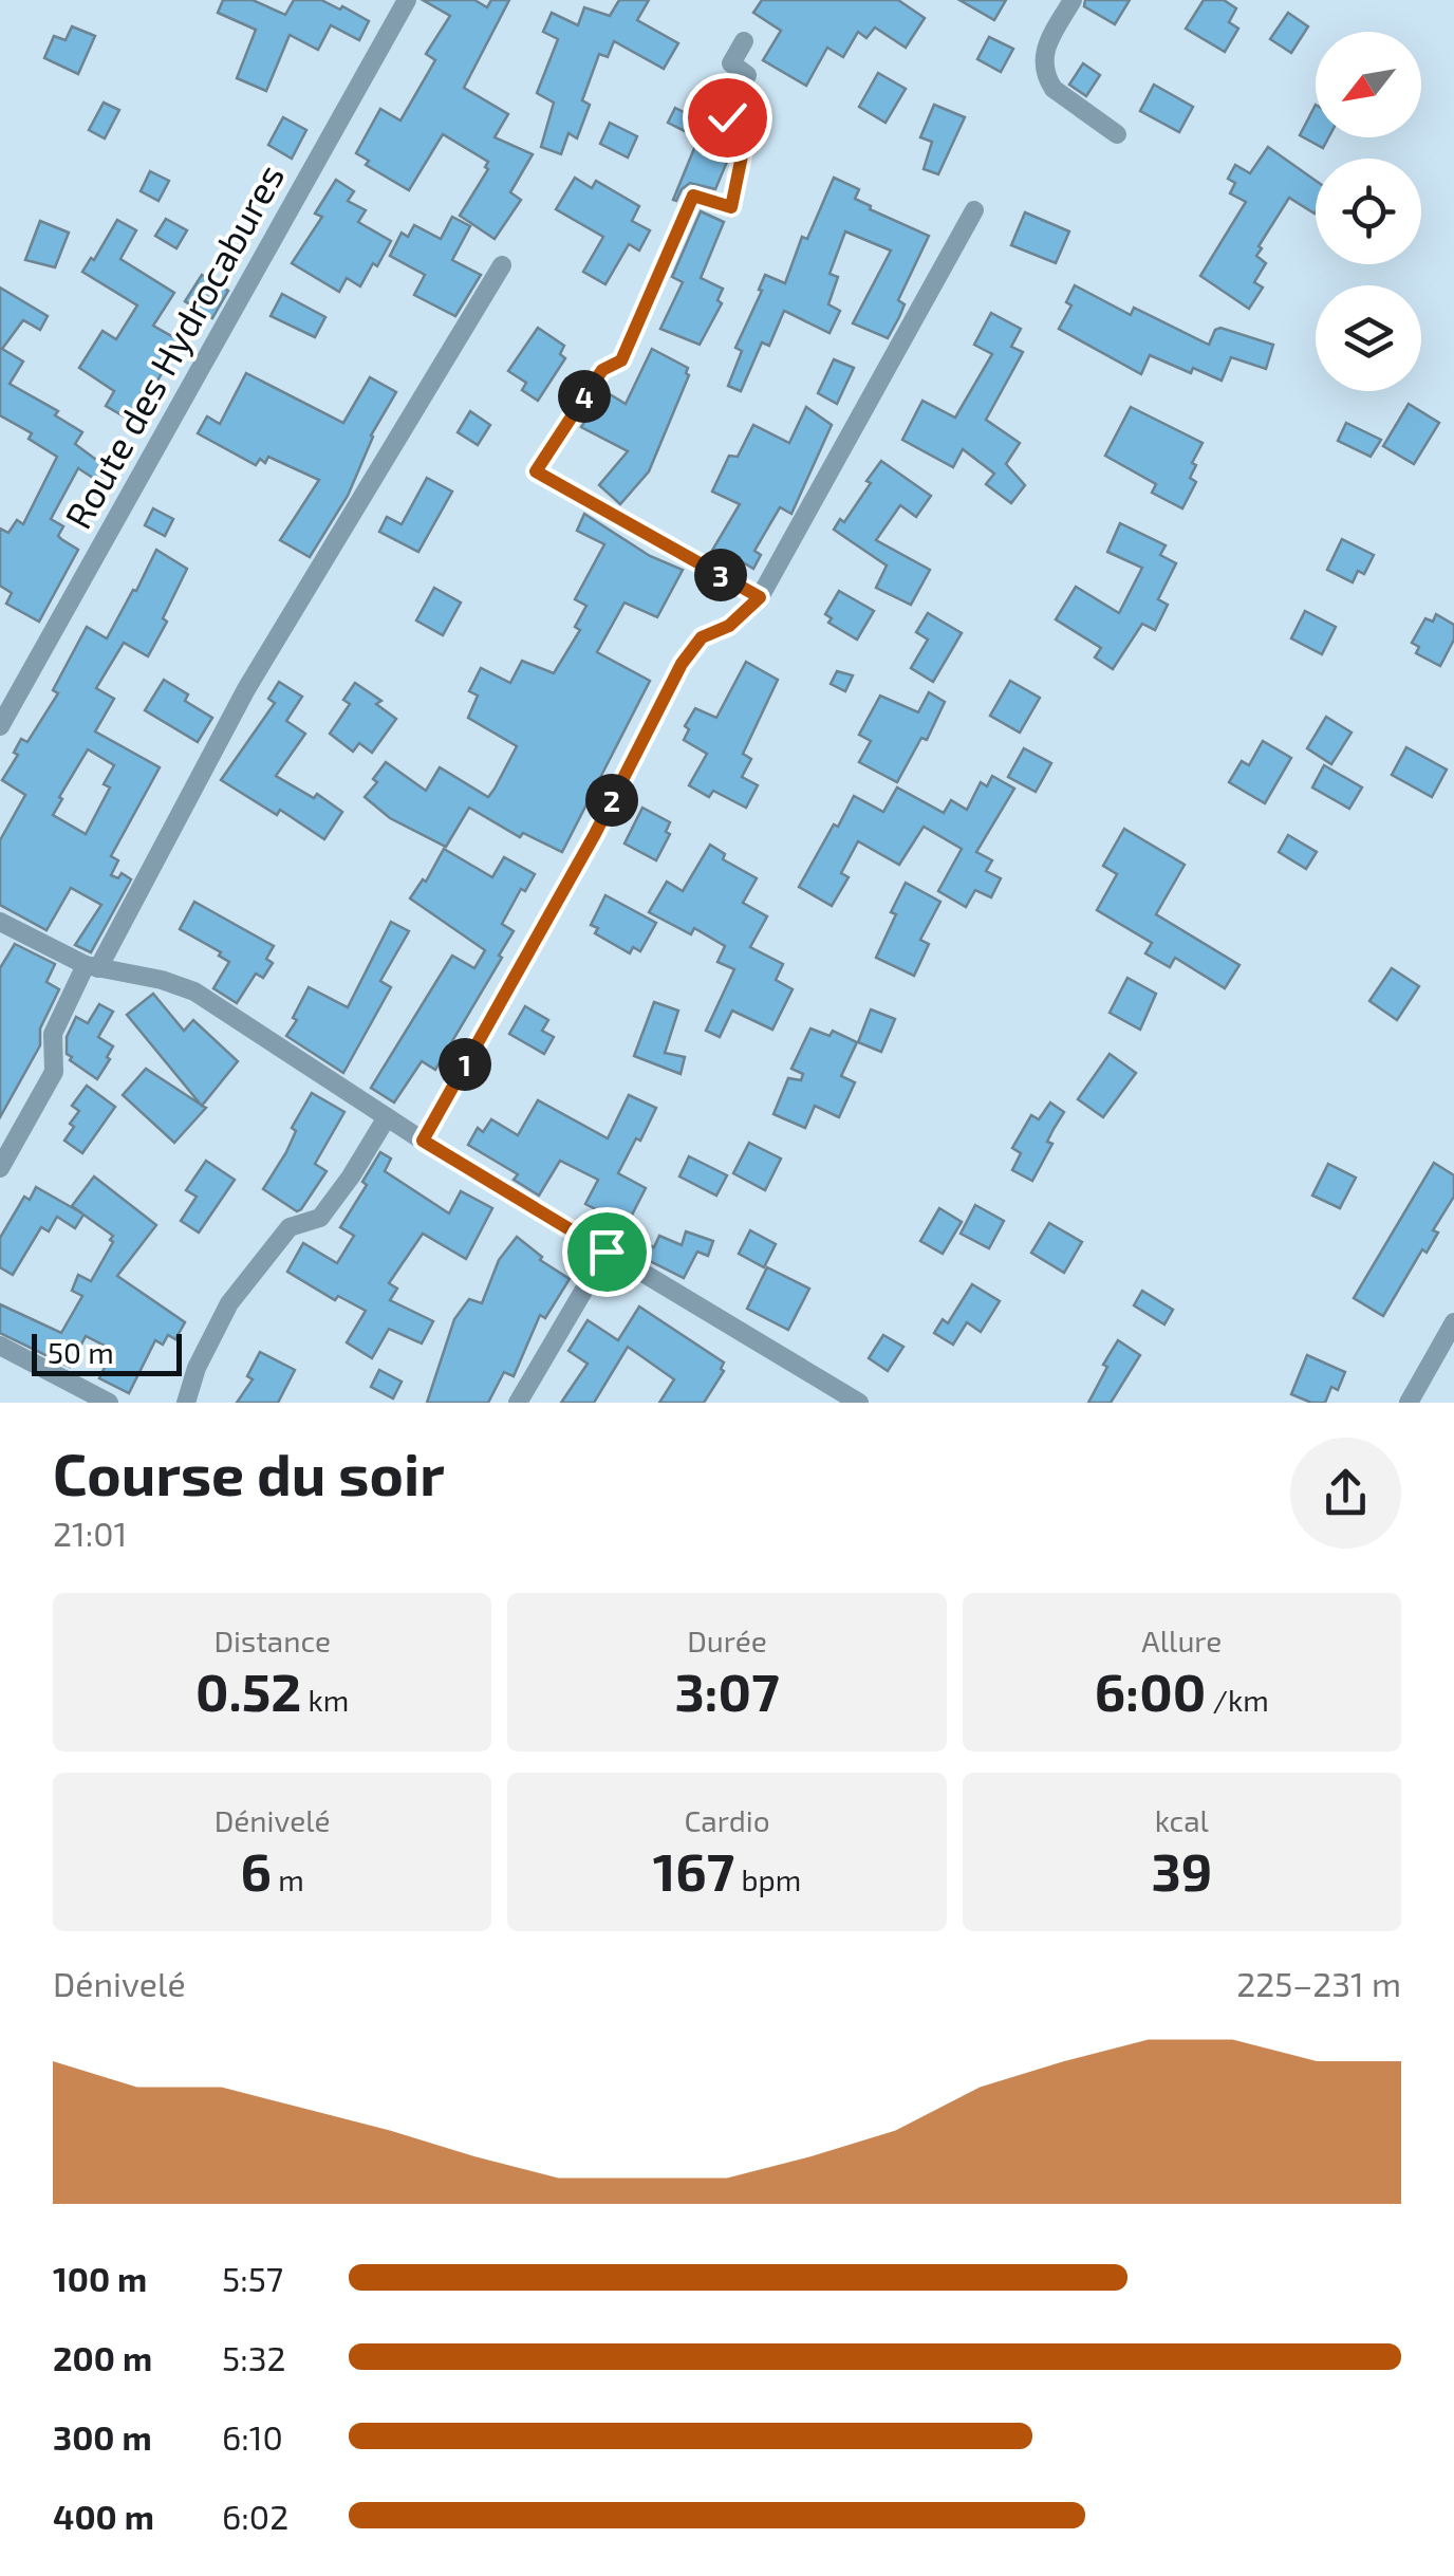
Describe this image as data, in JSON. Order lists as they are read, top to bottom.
{
  "streets": {
    "street": ["Route des Hydrocabures"]
  },
  "scale_bar": "50 m",
  "north": "bottom left",
  "page": {
    "pins": [
      "4",
      "3",
      "2",
      "1"
    ],
    "scale": "50 m",
    "heading": ["Course du soir", "21:01"],
    "stats": [
      ["Distance", "0.52 km"],
      ["Durée", "3:07"],
      ["Allure", "6:00 /km"],
      ["Dénivelé", "6 m"],
      ["Cardio", "167 bpm"],
      ["kcal", "39"]
    ],
    "chart": ["Dénivelé", "225–231 m"],
    "list": [
      {
        "name": "100 m",
        "note": "5:57"
      },
      {
        "name": "200 m",
        "note": "5:32"
      },
      {
        "name": "300 m",
        "note": "6:10"
      },
      {
        "name": "400 m",
        "note": "6:02"
      }
    ]
  }
}
